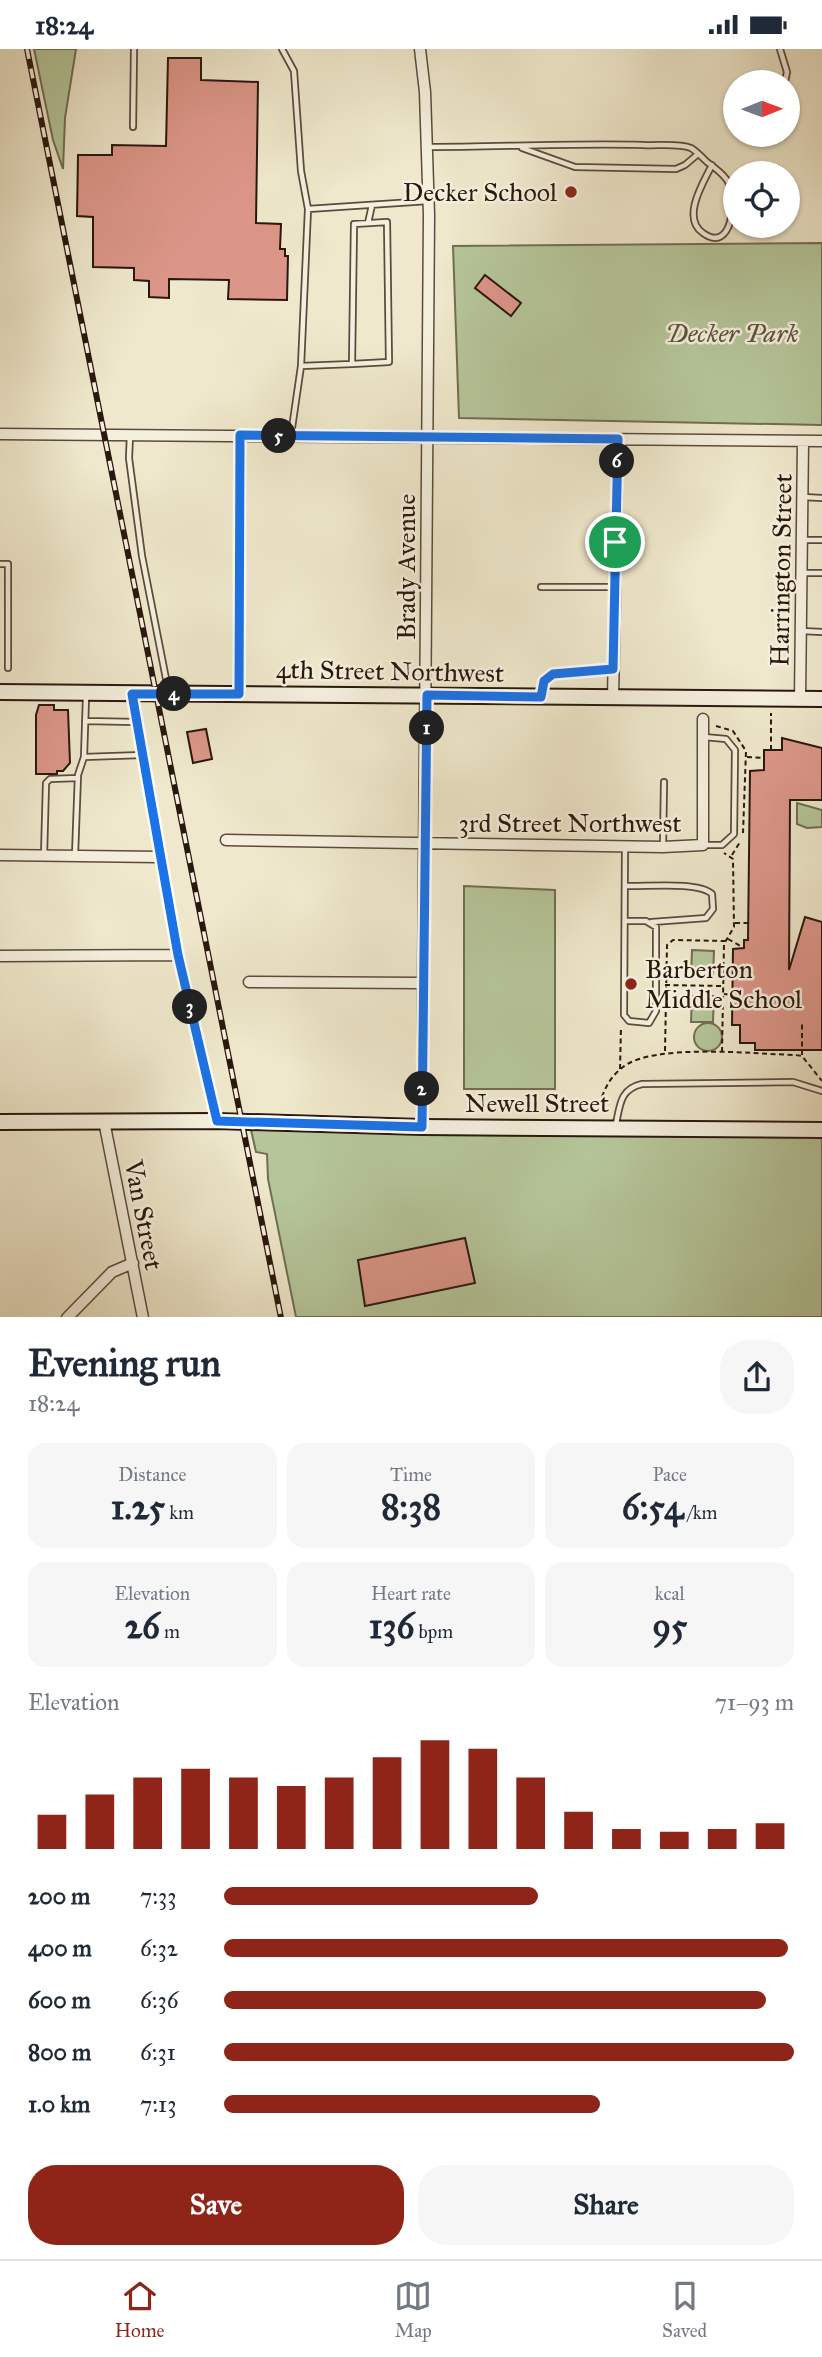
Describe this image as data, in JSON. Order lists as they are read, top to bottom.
{
  "streets": {
    "street": [
      "Brady Avenue",
      "Harrington Street",
      "4th Street Northwest",
      "3rd Street Northwest",
      "Newell Street",
      "Van Street"
    ]
  },
  "crossings": [
    ["Brady Avenue", "4th Street Northwest"],
    ["Brady Avenue", "3rd Street Northwest"],
    ["Brady Avenue", "Newell Street"],
    ["Harrington Street", "4th Street Northwest"],
    ["Newell Street", "Van Street"]
  ],
  "parks": ["Decker Park"],
  "places": ["Decker School", "Barberton Middle School"],
  "north": "right",
  "page": {
    "status": "18:24",
    "pins": [
      "5",
      "6",
      "4",
      "1",
      "3",
      "2"
    ],
    "heading": ["Evening run", "18:24"],
    "stats": [
      ["Distance", "1.25 km"],
      ["Time", "8:38"],
      ["Pace", "6:54 /km"],
      ["Elevation", "26 m"],
      ["Heart rate", "136 bpm"],
      ["kcal", "95"]
    ],
    "chart": ["Elevation", "71–93 m"],
    "list": [
      {
        "name": "200 m",
        "note": "7:33"
      },
      {
        "name": "400 m",
        "note": "6:32"
      },
      {
        "name": "600 m",
        "note": "6:36"
      },
      {
        "name": "800 m",
        "note": "6:31"
      },
      {
        "name": "1.0 km",
        "note": "7:13"
      }
    ],
    "buttons": ["Save", "Share"],
    "tabs": ["Home", "Map", "Saved"]
  }
}
